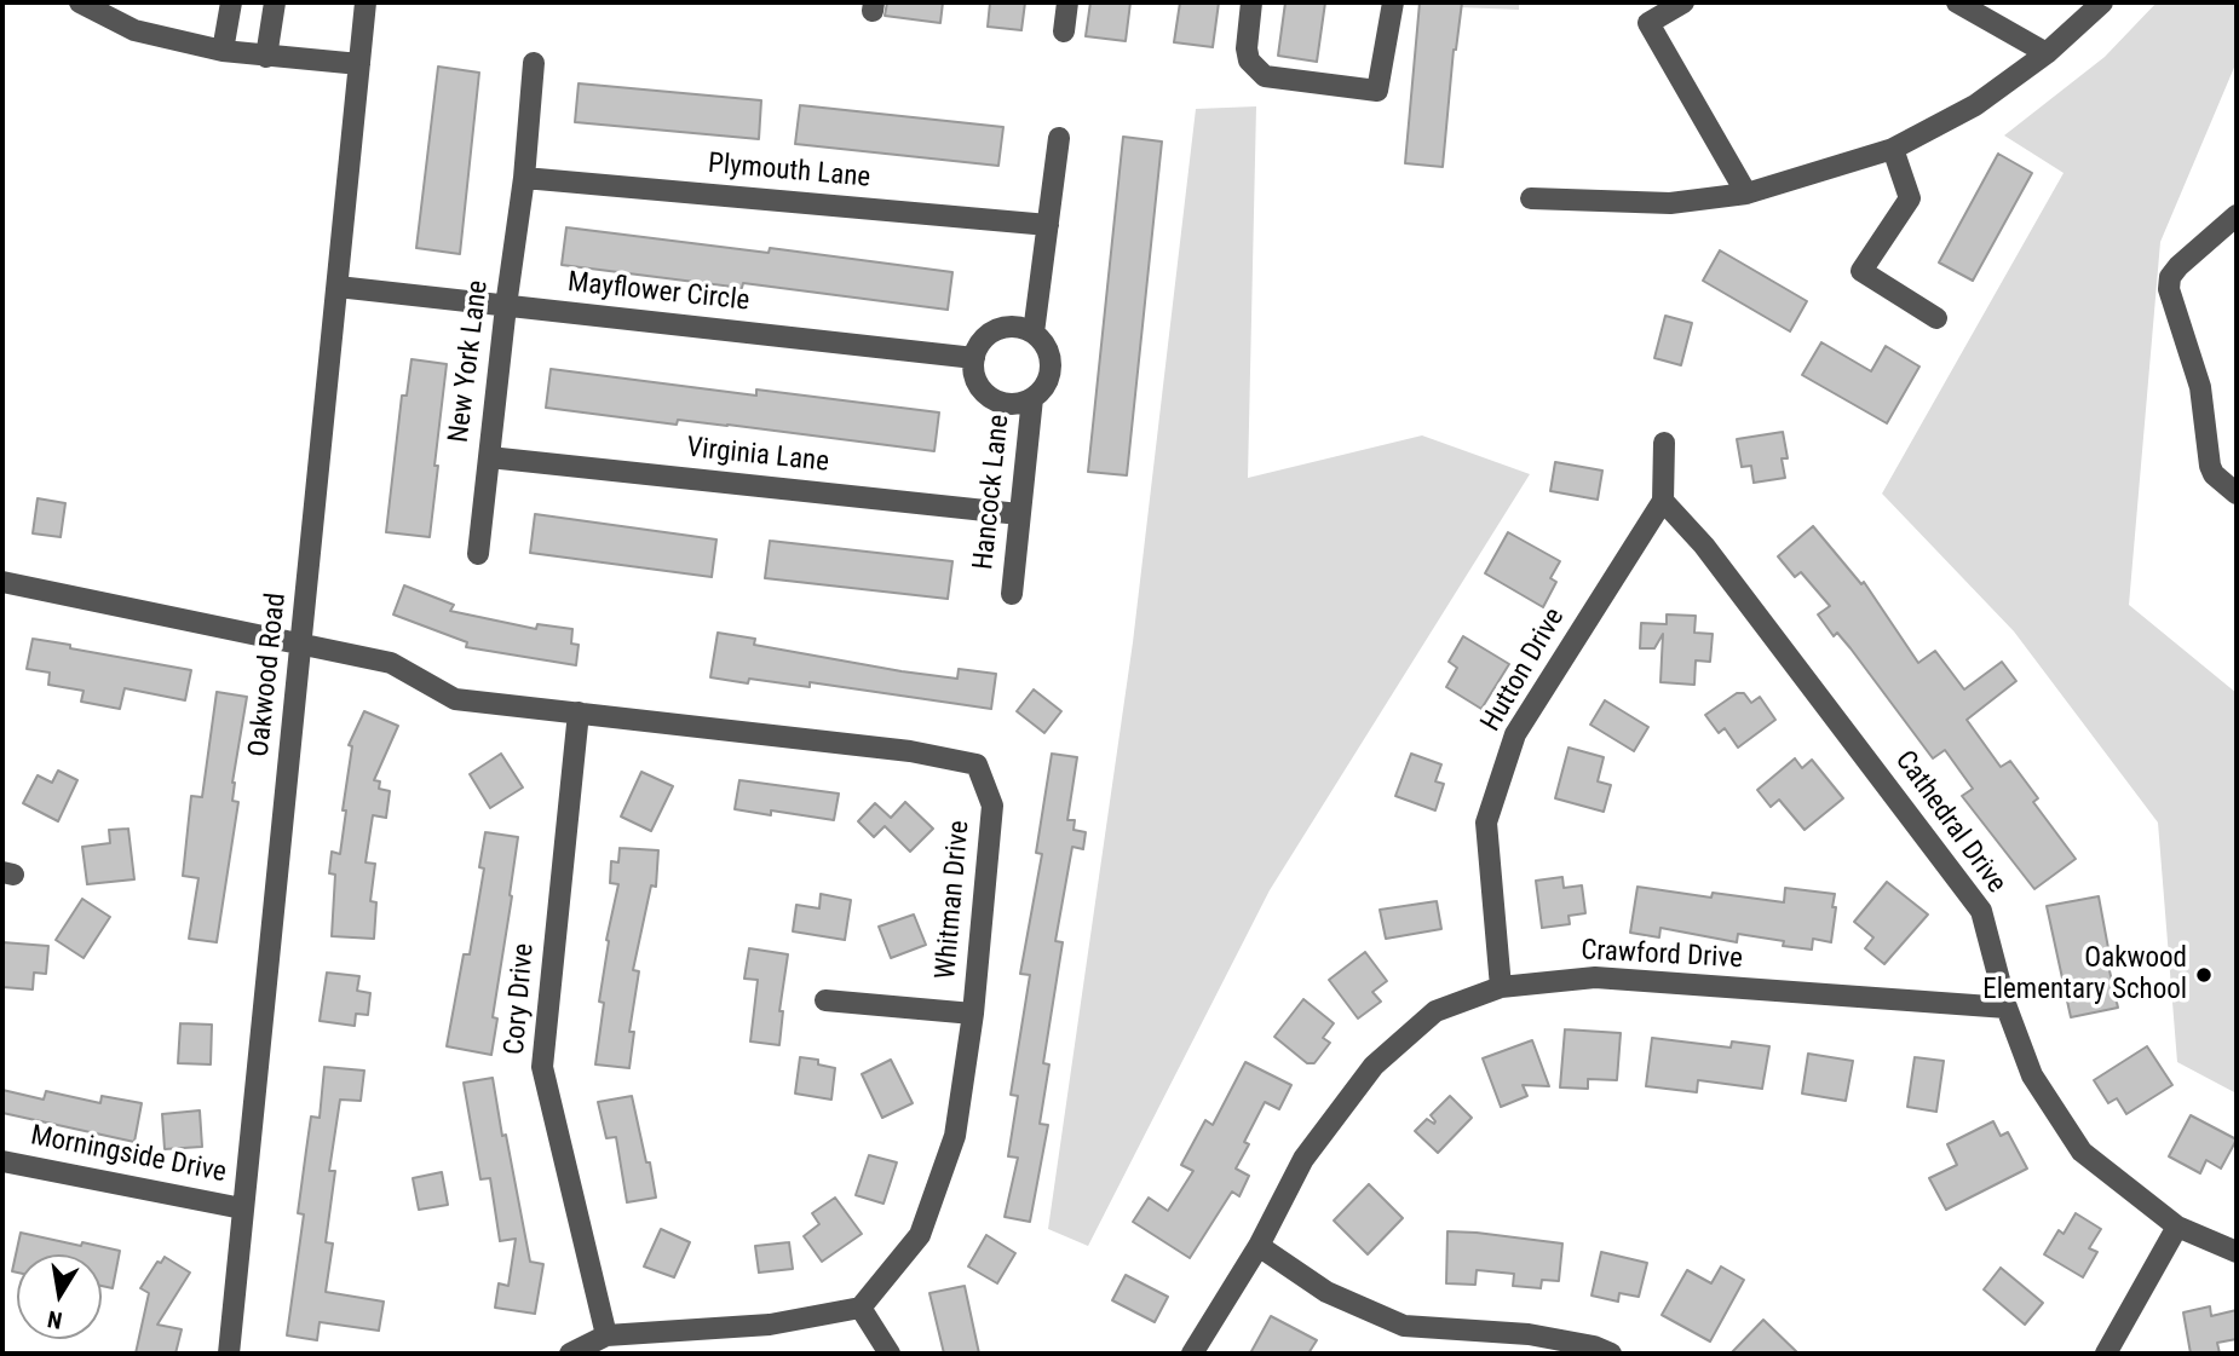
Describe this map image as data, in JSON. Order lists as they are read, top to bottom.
{
  "streets": {
    "street": [
      "Plymouth Lane",
      "Mayflower Circle",
      "New York Lane",
      "Virginia Lane",
      "Hancock Lane",
      "Hutton Drive",
      "Oakwood Road",
      "Cathedral Drive",
      "Whitman Drive",
      "Crawford Drive",
      "Cory Drive",
      "Morningside Drive"
    ]
  },
  "crossings": [
    ["Plymouth Lane", "New York Lane"],
    ["Mayflower Circle", "New York Lane"],
    ["Mayflower Circle", "Hancock Lane"],
    ["Mayflower Circle", "Oakwood Road"],
    ["New York Lane", "Virginia Lane"],
    ["Virginia Lane", "Hancock Lane"],
    ["Hutton Drive", "Cathedral Drive"],
    ["Hutton Drive", "Crawford Drive"],
    ["Oakwood Road", "Whitman Drive"],
    ["Oakwood Road", "Morningside Drive"],
    ["Cathedral Drive", "Crawford Drive"],
    ["Whitman Drive", "Cory Drive"]
  ],
  "places": ["Oakwood Elementary School"],
  "north": "bottom"
}
